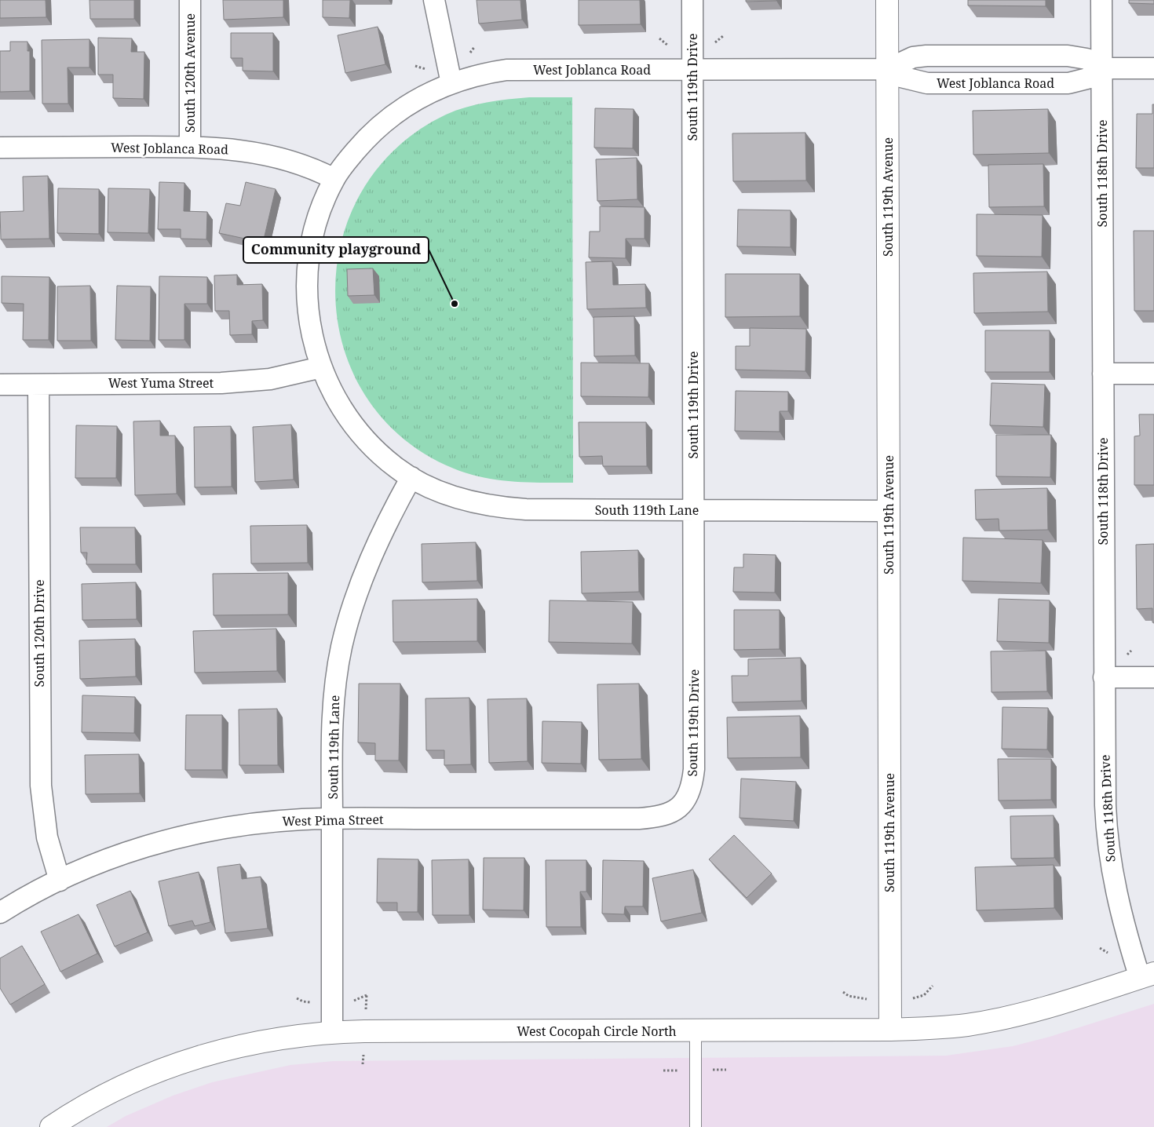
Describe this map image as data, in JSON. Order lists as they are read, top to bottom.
{
  "streets": {
    "street": [
      "West Joblanca Road",
      "South 120th Avenue",
      "South 119th Drive",
      "South 118th Drive",
      "South 119th Avenue",
      "West Yuma Street",
      "South 119th Lane",
      "South 120th Drive",
      "West Pima Street",
      "West Cocopah Circle North"
    ]
  },
  "crossings": [
    ["West Joblanca Road", "South 120th Avenue"],
    ["West Joblanca Road", "South 119th Drive"],
    ["West Joblanca Road", "South 118th Drive"],
    ["West Joblanca Road", "South 119th Avenue"],
    ["West Joblanca Road", "South 119th Lane"],
    ["South 119th Drive", "South 119th Lane"],
    ["South 119th Drive", "West Pima Street"],
    ["South 118th Drive", "West Cocopah Circle North"],
    ["South 119th Avenue", "South 119th Lane"],
    ["South 119th Avenue", "West Cocopah Circle North"],
    ["West Yuma Street", "South 119th Lane"],
    ["West Yuma Street", "South 120th Drive"],
    ["South 119th Lane", "West Pima Street"],
    ["South 119th Lane", "West Cocopah Circle North"],
    ["South 120th Drive", "West Pima Street"]
  ],
  "places": ["Community playground"]
}
